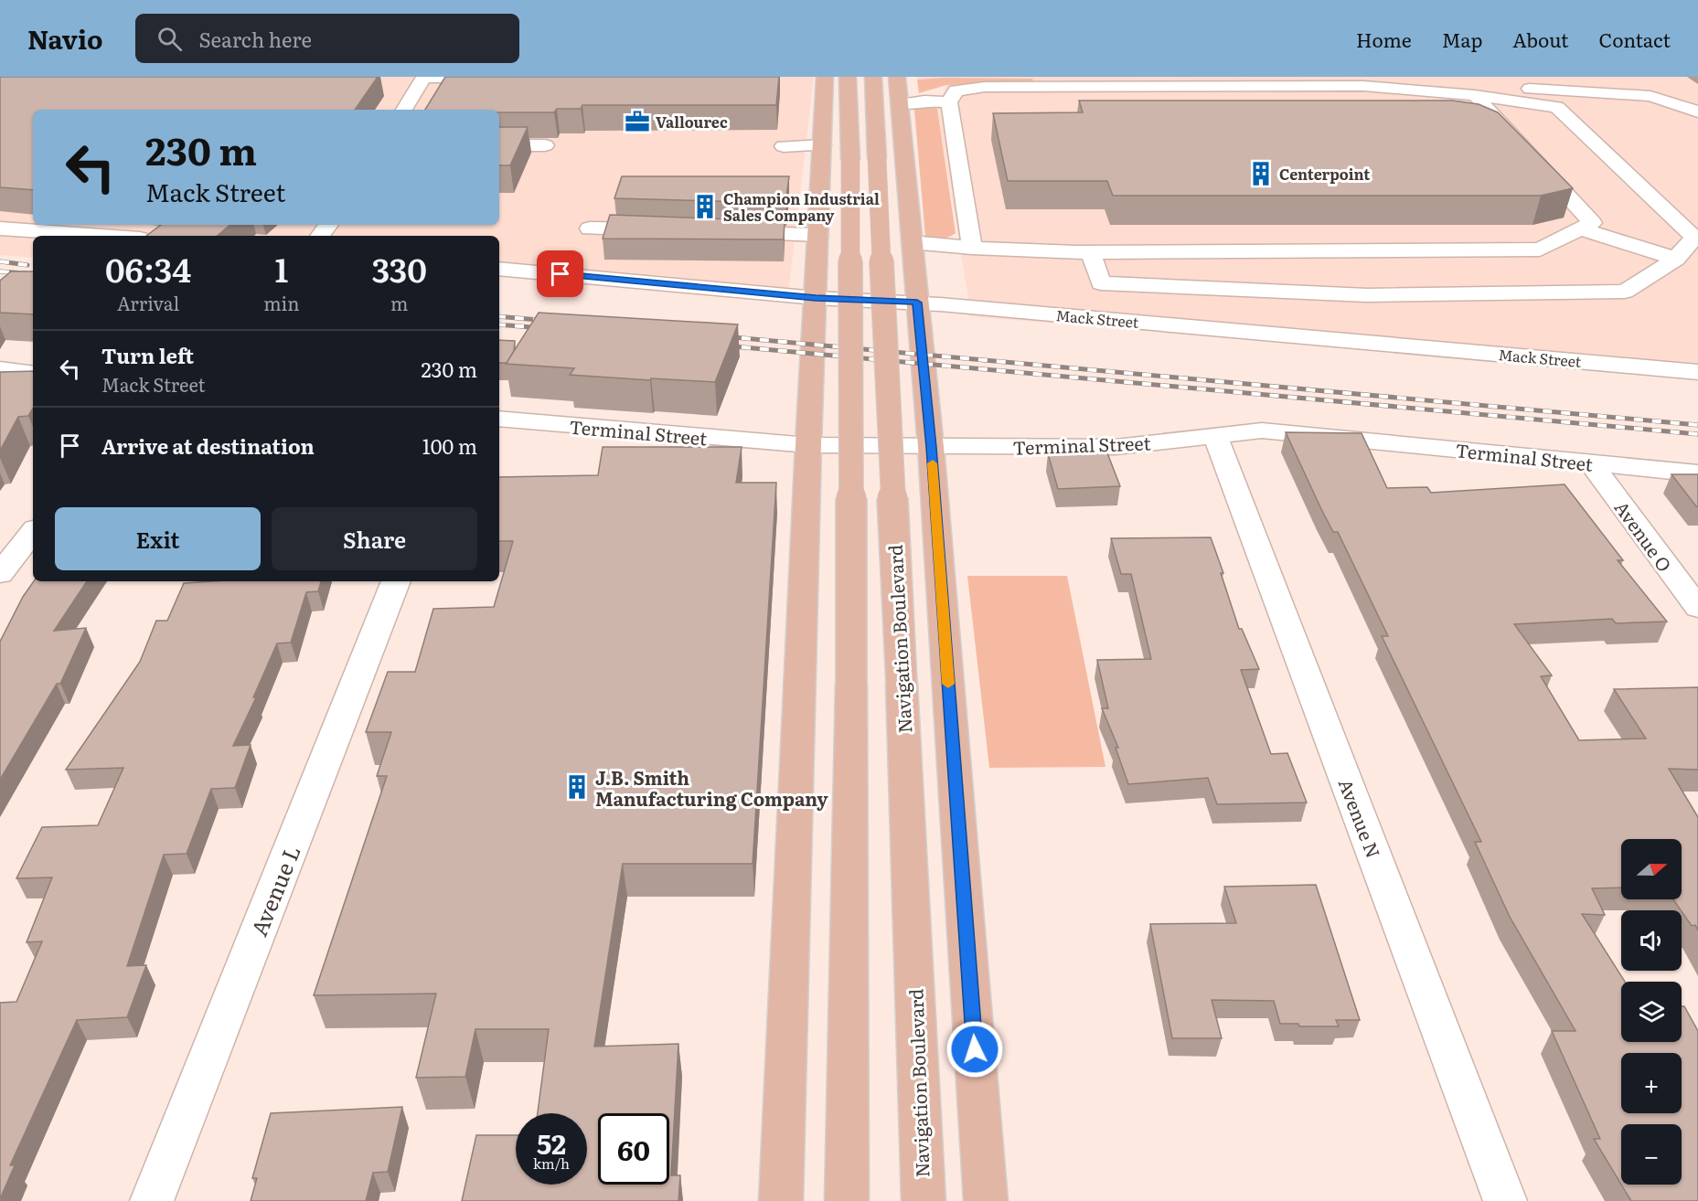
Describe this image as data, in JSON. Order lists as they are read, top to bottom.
{
  "streets": {
    "main road": ["Navigation Boulevard"],
    "street": [
      "Mack Street",
      "Terminal Street",
      "Avenue O",
      "Avenue N",
      "Avenue L"
    ]
  },
  "crossings": [
    ["Terminal Street", "Avenue O"],
    ["Terminal Street", "Avenue N"]
  ],
  "places": {
    "office": ["Vallourec"],
    "building": ["Centerpoint", "Champion Industrial Sales Company", "J.B. Smith Manufacturing Company"]
  },
  "north": "right",
  "page": {
    "header": "Navio",
    "search": "Search here",
    "nav": [
      "Home",
      "Map",
      "About",
      "Contact"
    ],
    "turn": ["230 m", "Mack Street"],
    "eta": [
      "06:34",
      "Arrival",
      "1",
      "min",
      "330",
      "m"
    ],
    "list": [
      {
        "name": "Turn left",
        "note": "Mack Street",
        "value": "230 m"
      },
      {
        "name": "Arrive at destination",
        "value": "100 m"
      }
    ],
    "buttons": ["Exit", "Share"],
    "map_buttons": ["+", "−"],
    "speed": "52 km/h",
    "limit": "60"
  }
}
